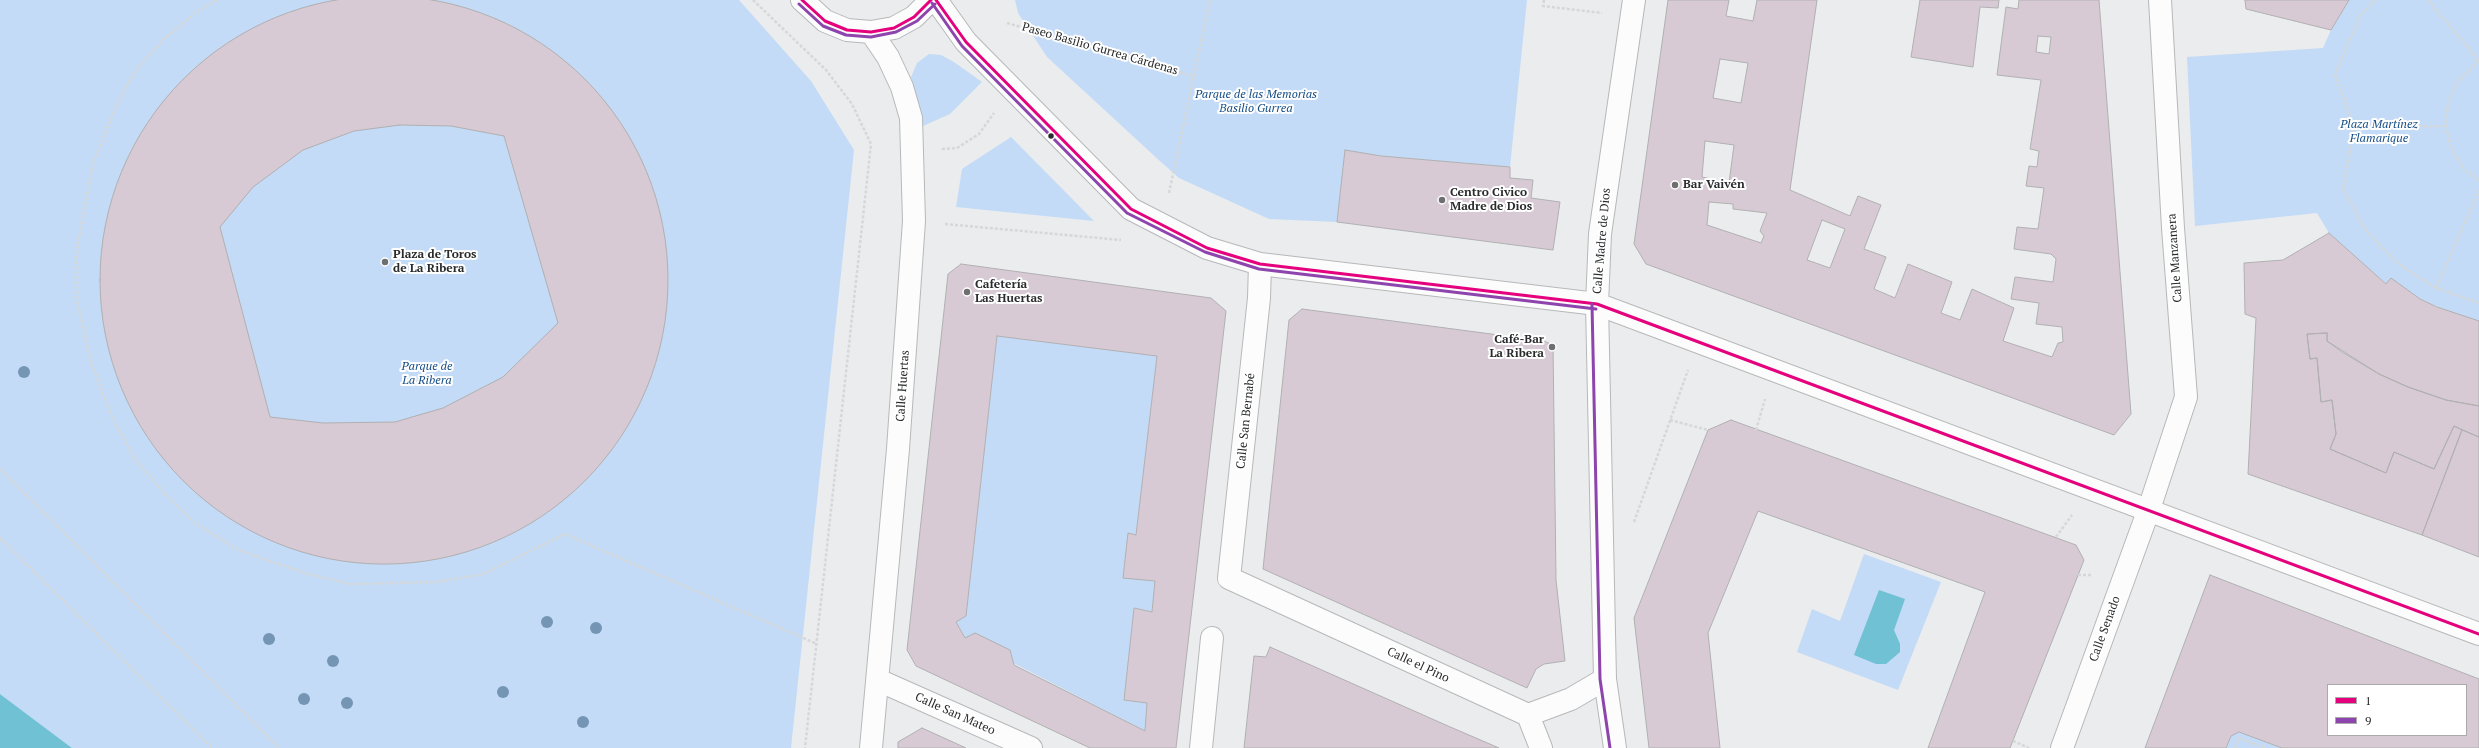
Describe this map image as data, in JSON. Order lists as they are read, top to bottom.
{
  "streets": {
    "street": [
      "Calle Madre de Dios",
      "Calle Manzanera",
      "Calle Huertas",
      "Calle San Bernabé",
      "Calle Senado",
      "Calle el Pino",
      "Calle San Mateo"
    ],
    "path": ["Paseo Basilio Gurrea Cárdenas"]
  },
  "crossings": [
    ["Calle Manzanera", "Calle Senado"],
    ["Calle Huertas", "Calle San Mateo"],
    ["Calle San Bernabé", "Calle el Pino"]
  ],
  "parks": ["Parque de las Memorias Basilio Gurrea", "Plaza Martínez Flamarique", "Parque de La Ribera"],
  "places": [
    "Bar Vaivén",
    "Centro Civico Madre de Dios",
    "Plaza de Toros de La Ribera",
    "Cafetería Las Huertas",
    "Café-Bar La Ribera"
  ],
  "lines": ["transit line 1", "transit line 9"],
  "legend": ["1", "9"]
}
